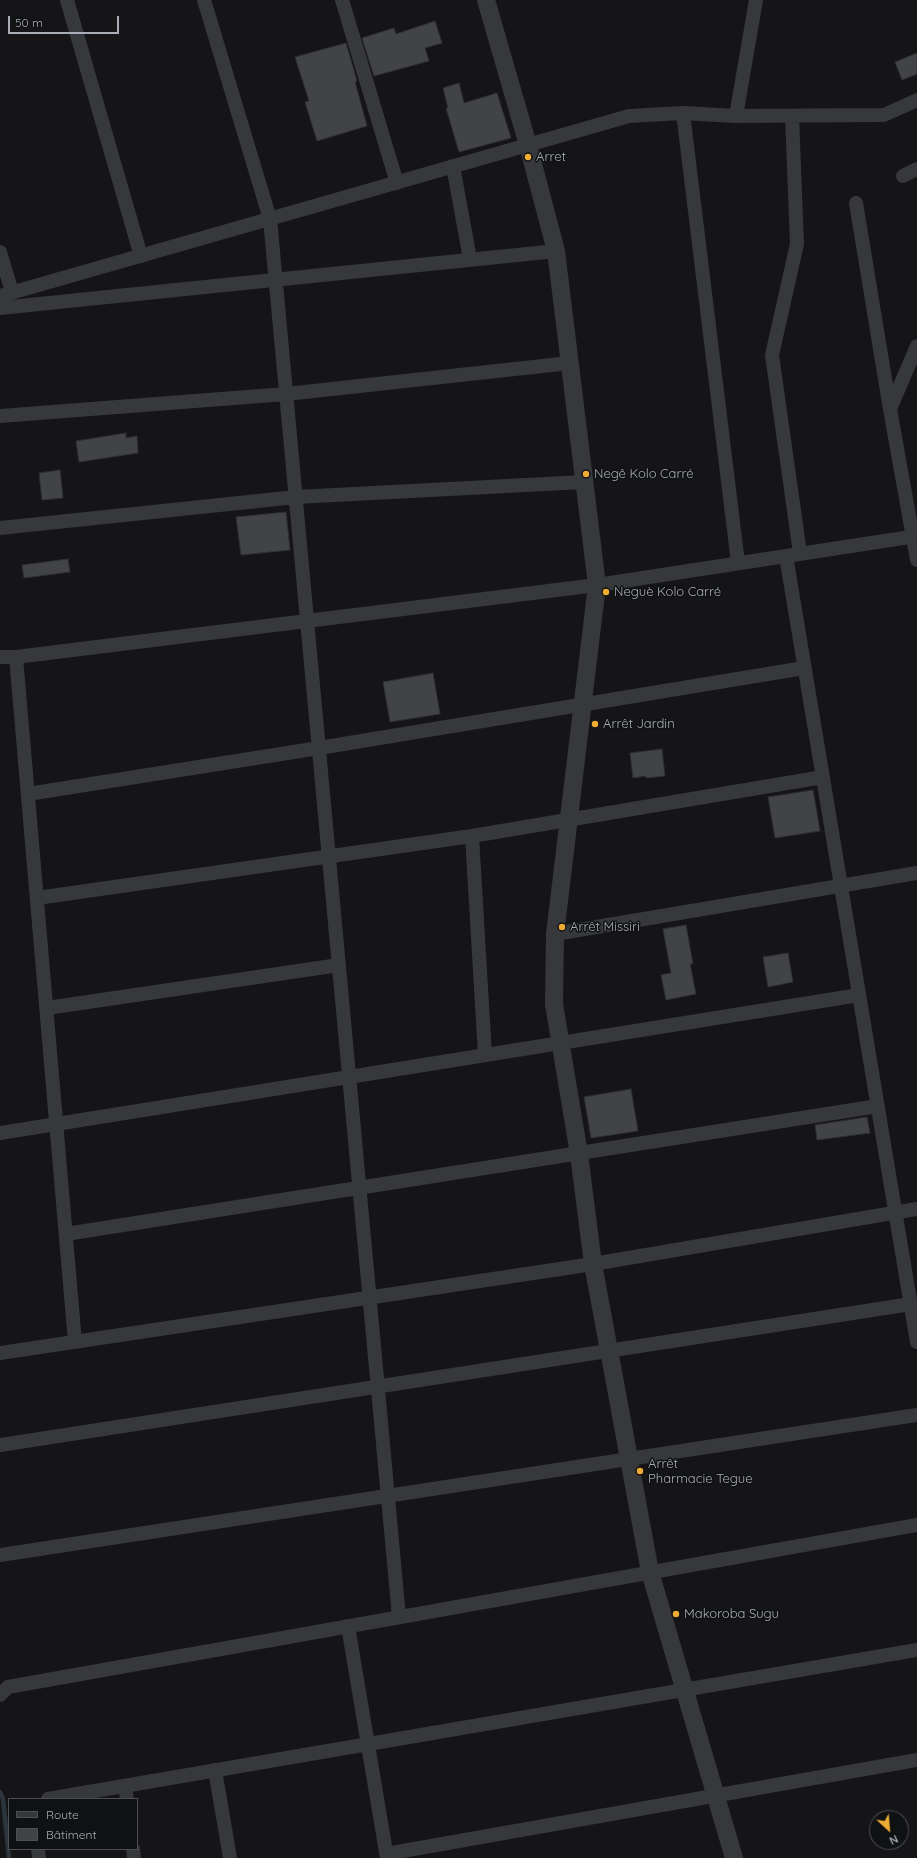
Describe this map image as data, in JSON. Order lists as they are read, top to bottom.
{
  "places": [
    "Arret",
    "Negê Kolo Carré",
    "Neguè Kolo Carré",
    "Arrêt Jardin",
    "Arrêt Missiri",
    "Arrêt Pharmacie Tegue",
    "Makoroba Sugu"
  ],
  "legend": ["Route", "Bâtiment"],
  "scale_bar": "50 m",
  "north": "bottom right"
}
